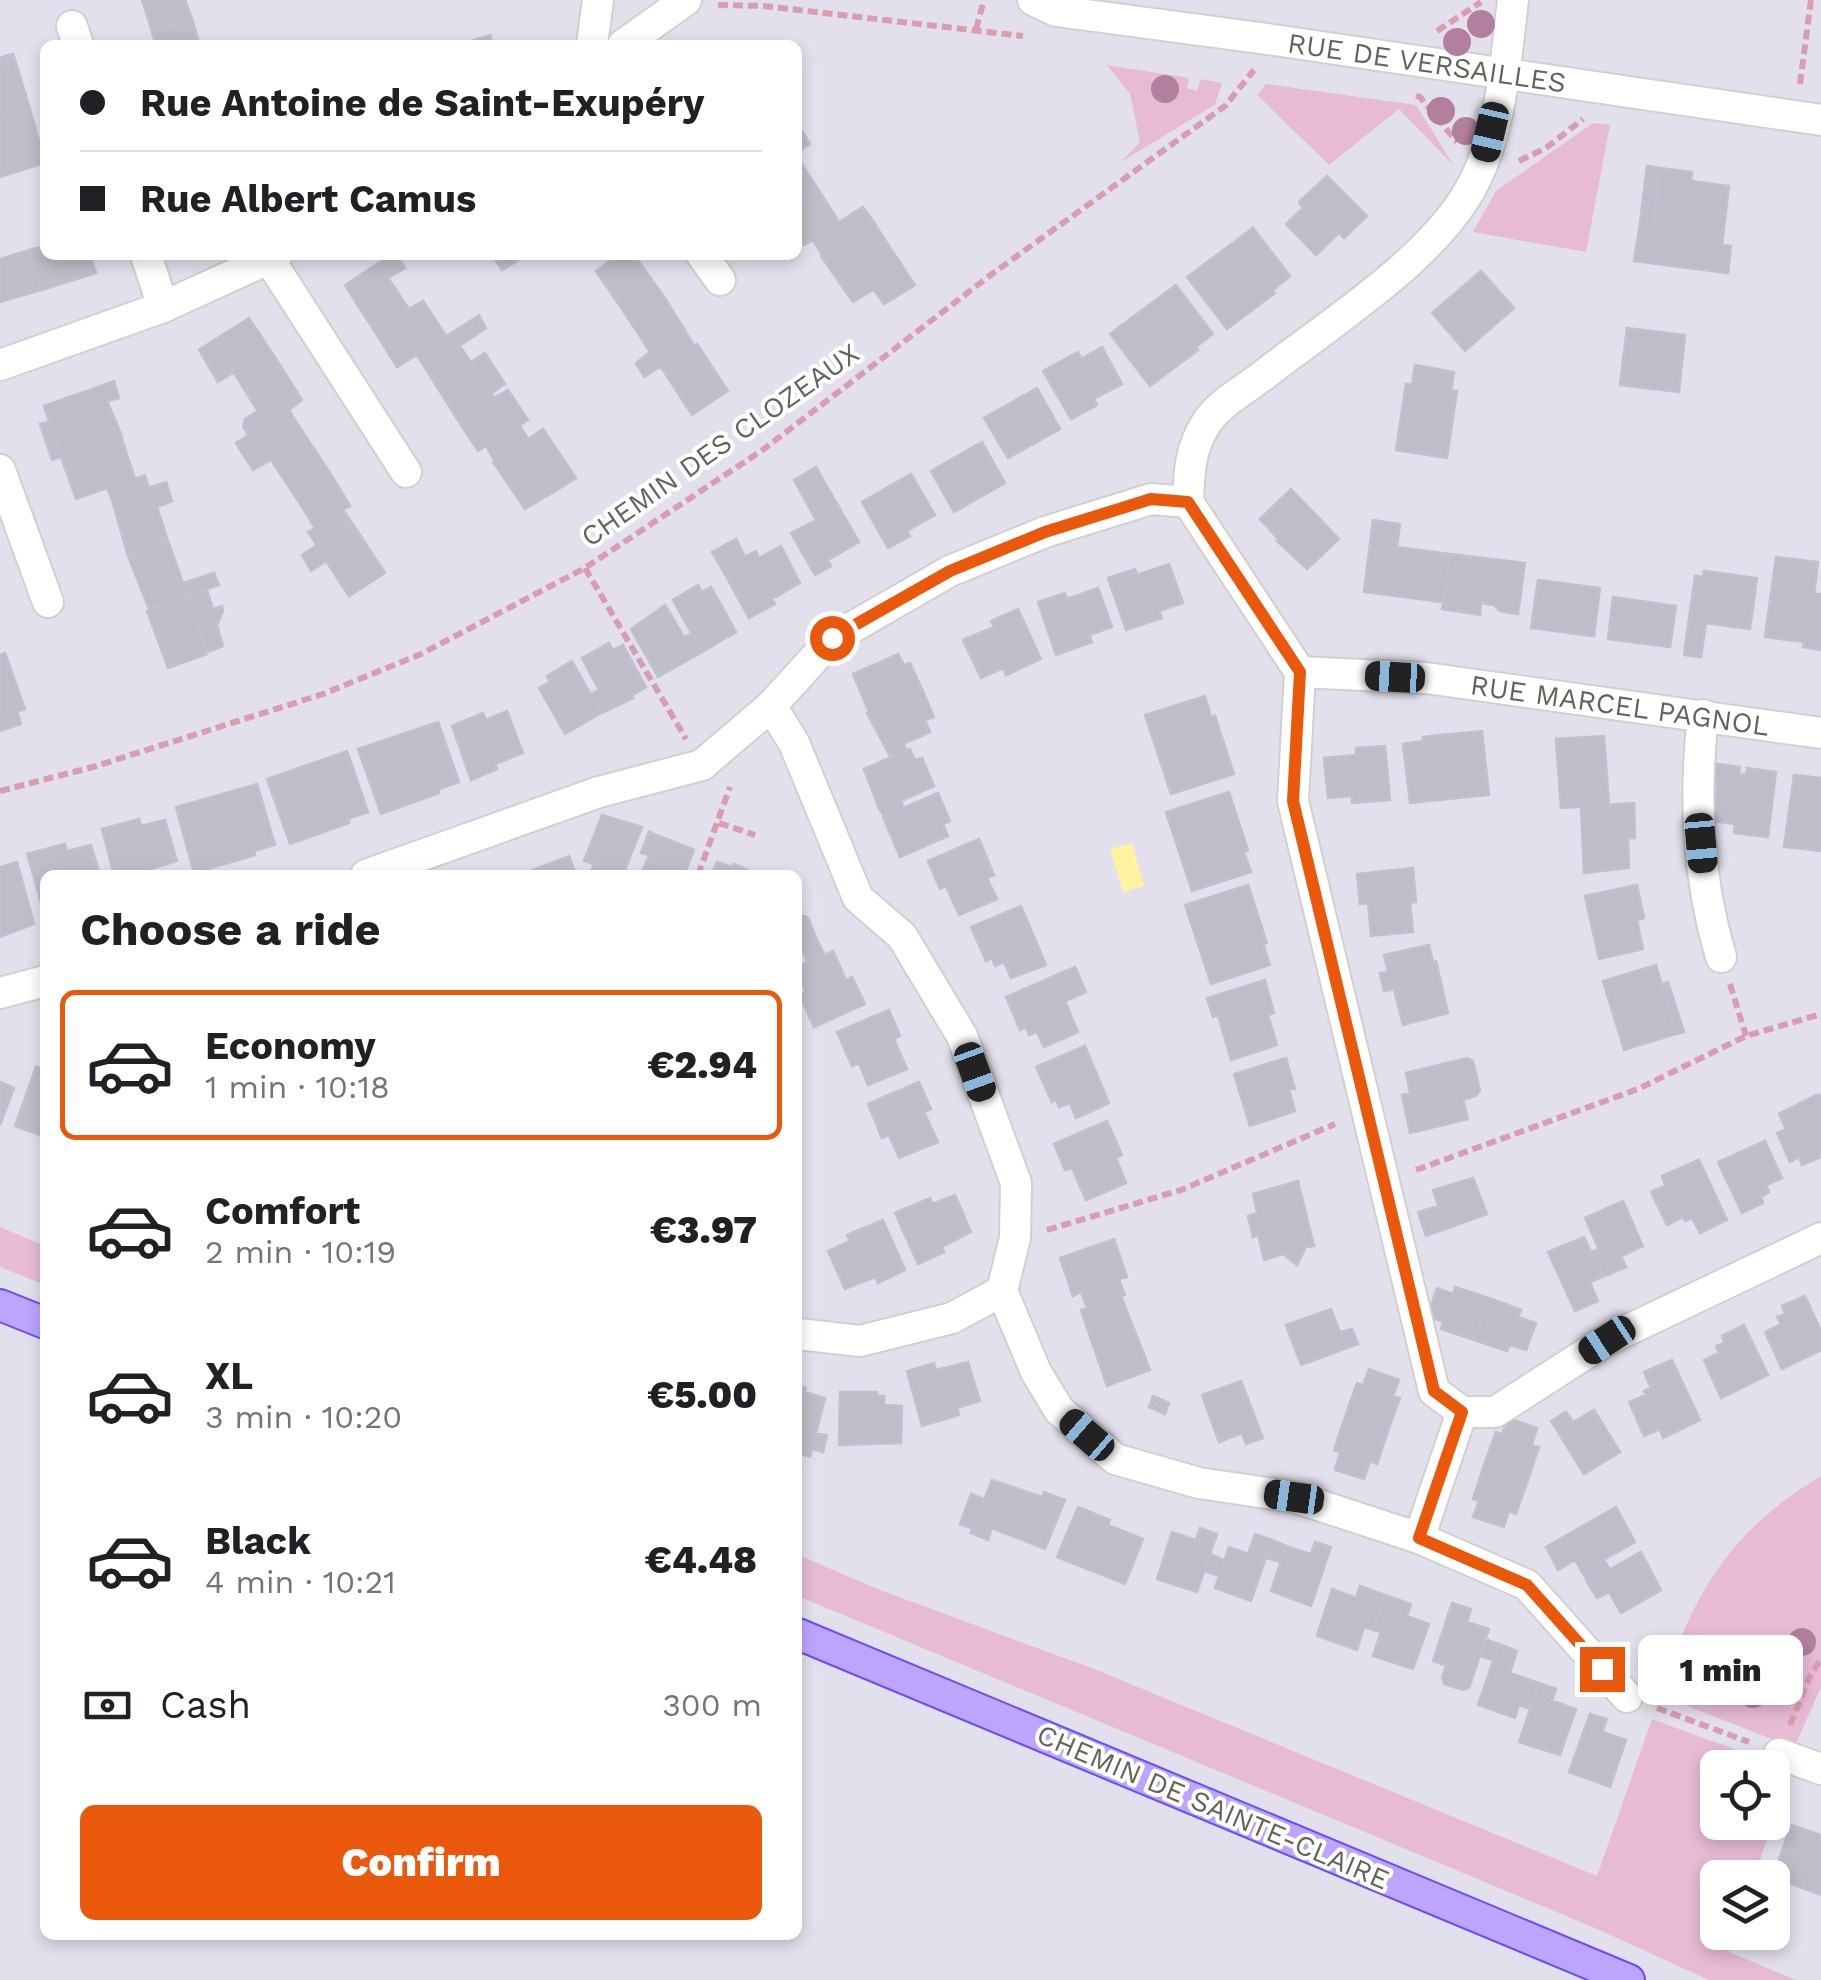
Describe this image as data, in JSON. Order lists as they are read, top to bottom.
{
  "streets": {
    "main road": ["CHEMIN DE SAINTE-CLAIRE"],
    "street": ["RUE DE VERSAILLES", "RUE MARCEL PAGNOL"],
    "path": ["CHEMIN DES CLOZEAUX"]
  },
  "crossings": [
    ["RUE DE VERSAILLES", "CHEMIN DES CLOZEAUX"]
  ],
  "page": {
    "banner": ["Rue Antoine de Saint-Exupéry", "Rue Albert Camus"],
    "heading": "Choose a ride",
    "list": [
      {
        "name": "Economy",
        "note": "1 min · 10:18",
        "value": "€2.94"
      },
      {
        "name": "Comfort",
        "note": "2 min · 10:19",
        "value": "€3.97"
      },
      {
        "name": "XL",
        "note": "3 min · 10:20",
        "value": "€5.00"
      },
      {
        "name": "Black",
        "note": "4 min · 10:21",
        "value": "€4.48"
      }
    ],
    "bubble": "1 min",
    "pay": ["Cash", "300 m"],
    "buttons": "Confirm"
  }
}
